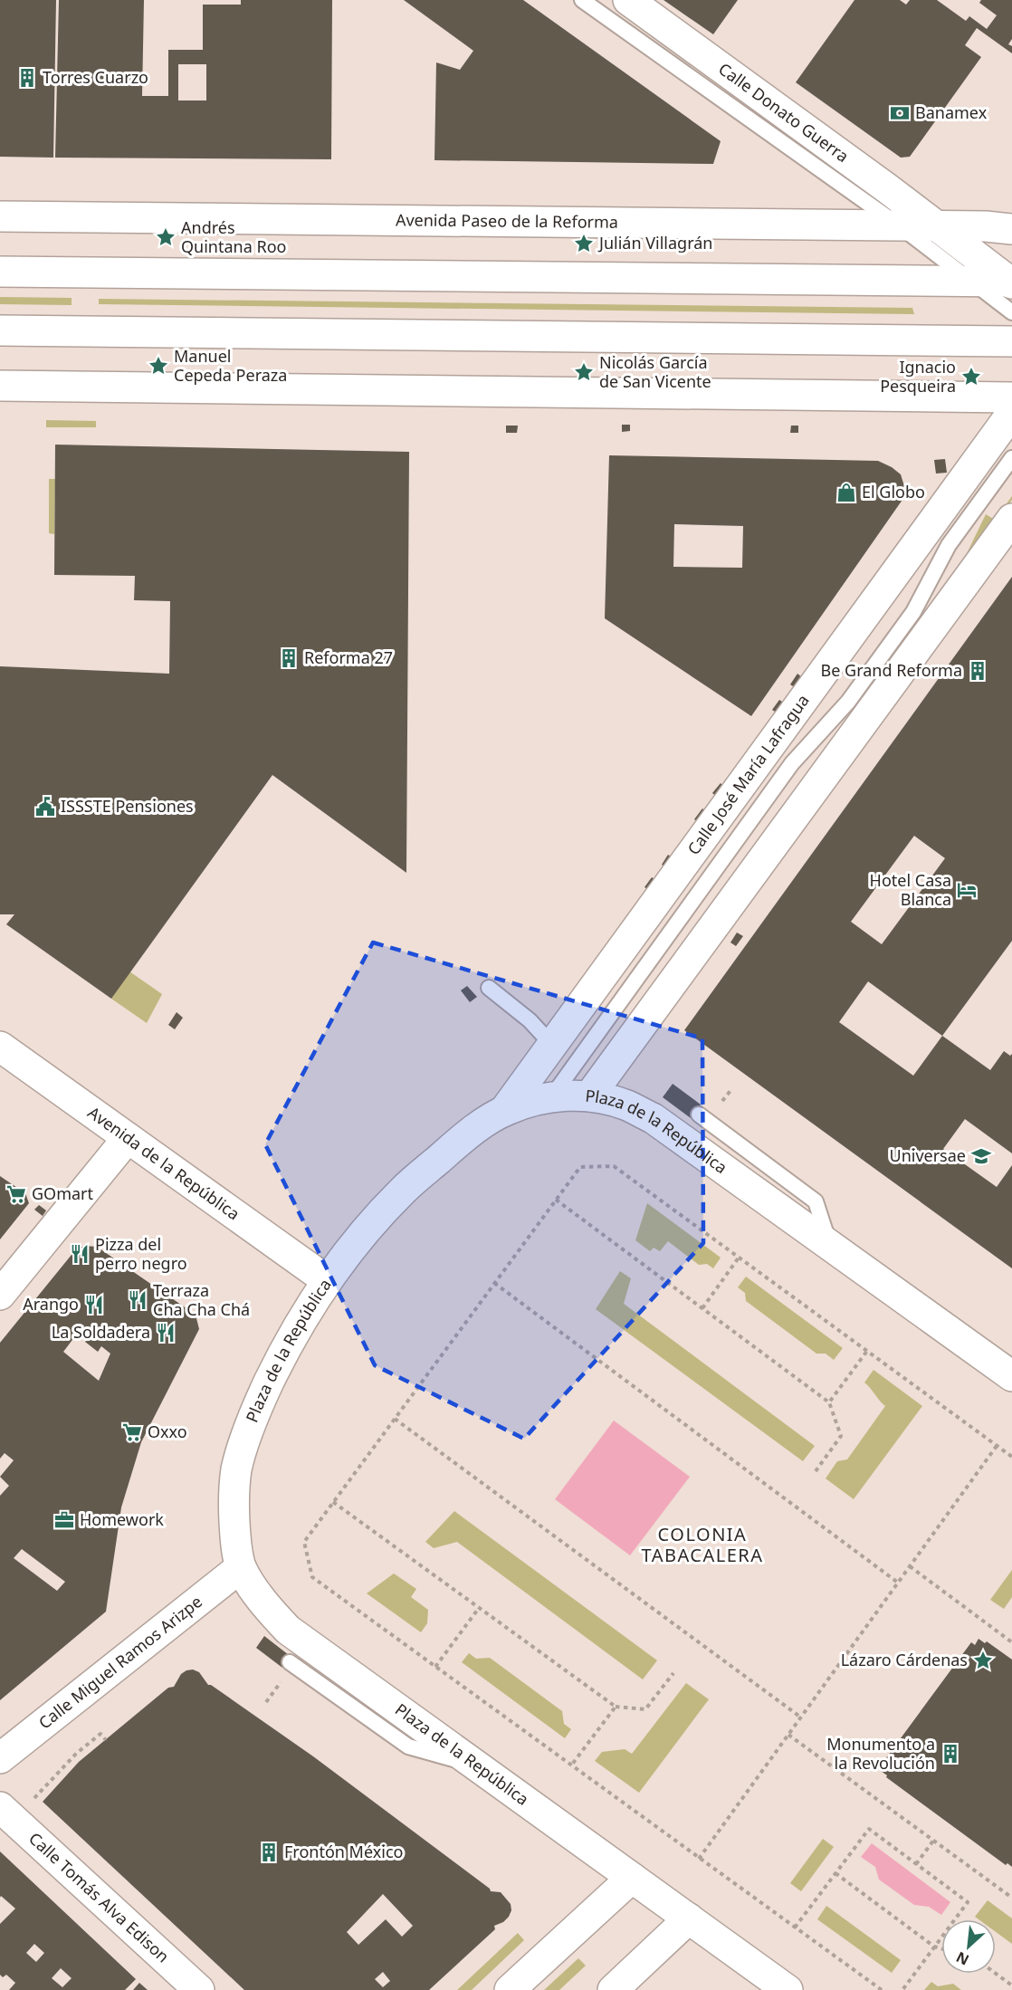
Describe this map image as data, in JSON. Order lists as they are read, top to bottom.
{
  "streets": {
    "street": [
      "Calle Donato Guerra",
      "Avenida Paseo de la Reforma",
      "Calle José María Lafragua",
      "Plaza de la República",
      "Avenida de la República",
      "Calle Miguel Ramos Arizpe",
      "Calle Tomás Alva Edison"
    ]
  },
  "crossings": [
    ["Calle Donato Guerra", "Avenida Paseo de la Reforma"],
    ["Calle José María Lafragua", "Plaza de la República"],
    ["Plaza de la República", "Avenida de la República"],
    ["Plaza de la República", "Calle Miguel Ramos Arizpe"]
  ],
  "districts": ["COLONIA TABACALERA"],
  "places": {
    "building": [
      "Torres Cuarzo",
      "Reforma 27",
      "Be Grand Reforma",
      "Monumento a la Revolución",
      "Frontón México"
    ],
    "bank": ["Banamex"],
    "place": [
      "Andrés Quintana Roo",
      "Julián Villagrán",
      "Manuel Cepeda Peraza",
      "Nicolás García de San Vicente",
      "Ignacio Pesqueira",
      "Lázaro Cárdenas"
    ],
    "shop": ["El Globo"],
    "public building": ["ISSSTE Pensiones"],
    "hotel": ["Hotel Casa Blanca"],
    "school or university": ["Universae"],
    "supermarket": ["GOmart", "Oxxo"],
    "restaurant": [
      "Pizza del perro negro",
      "Terraza Cha Cha Chá",
      "Arango",
      "La Soldadera"
    ],
    "office": ["Homework"]
  },
  "north": "bottom left"
}
